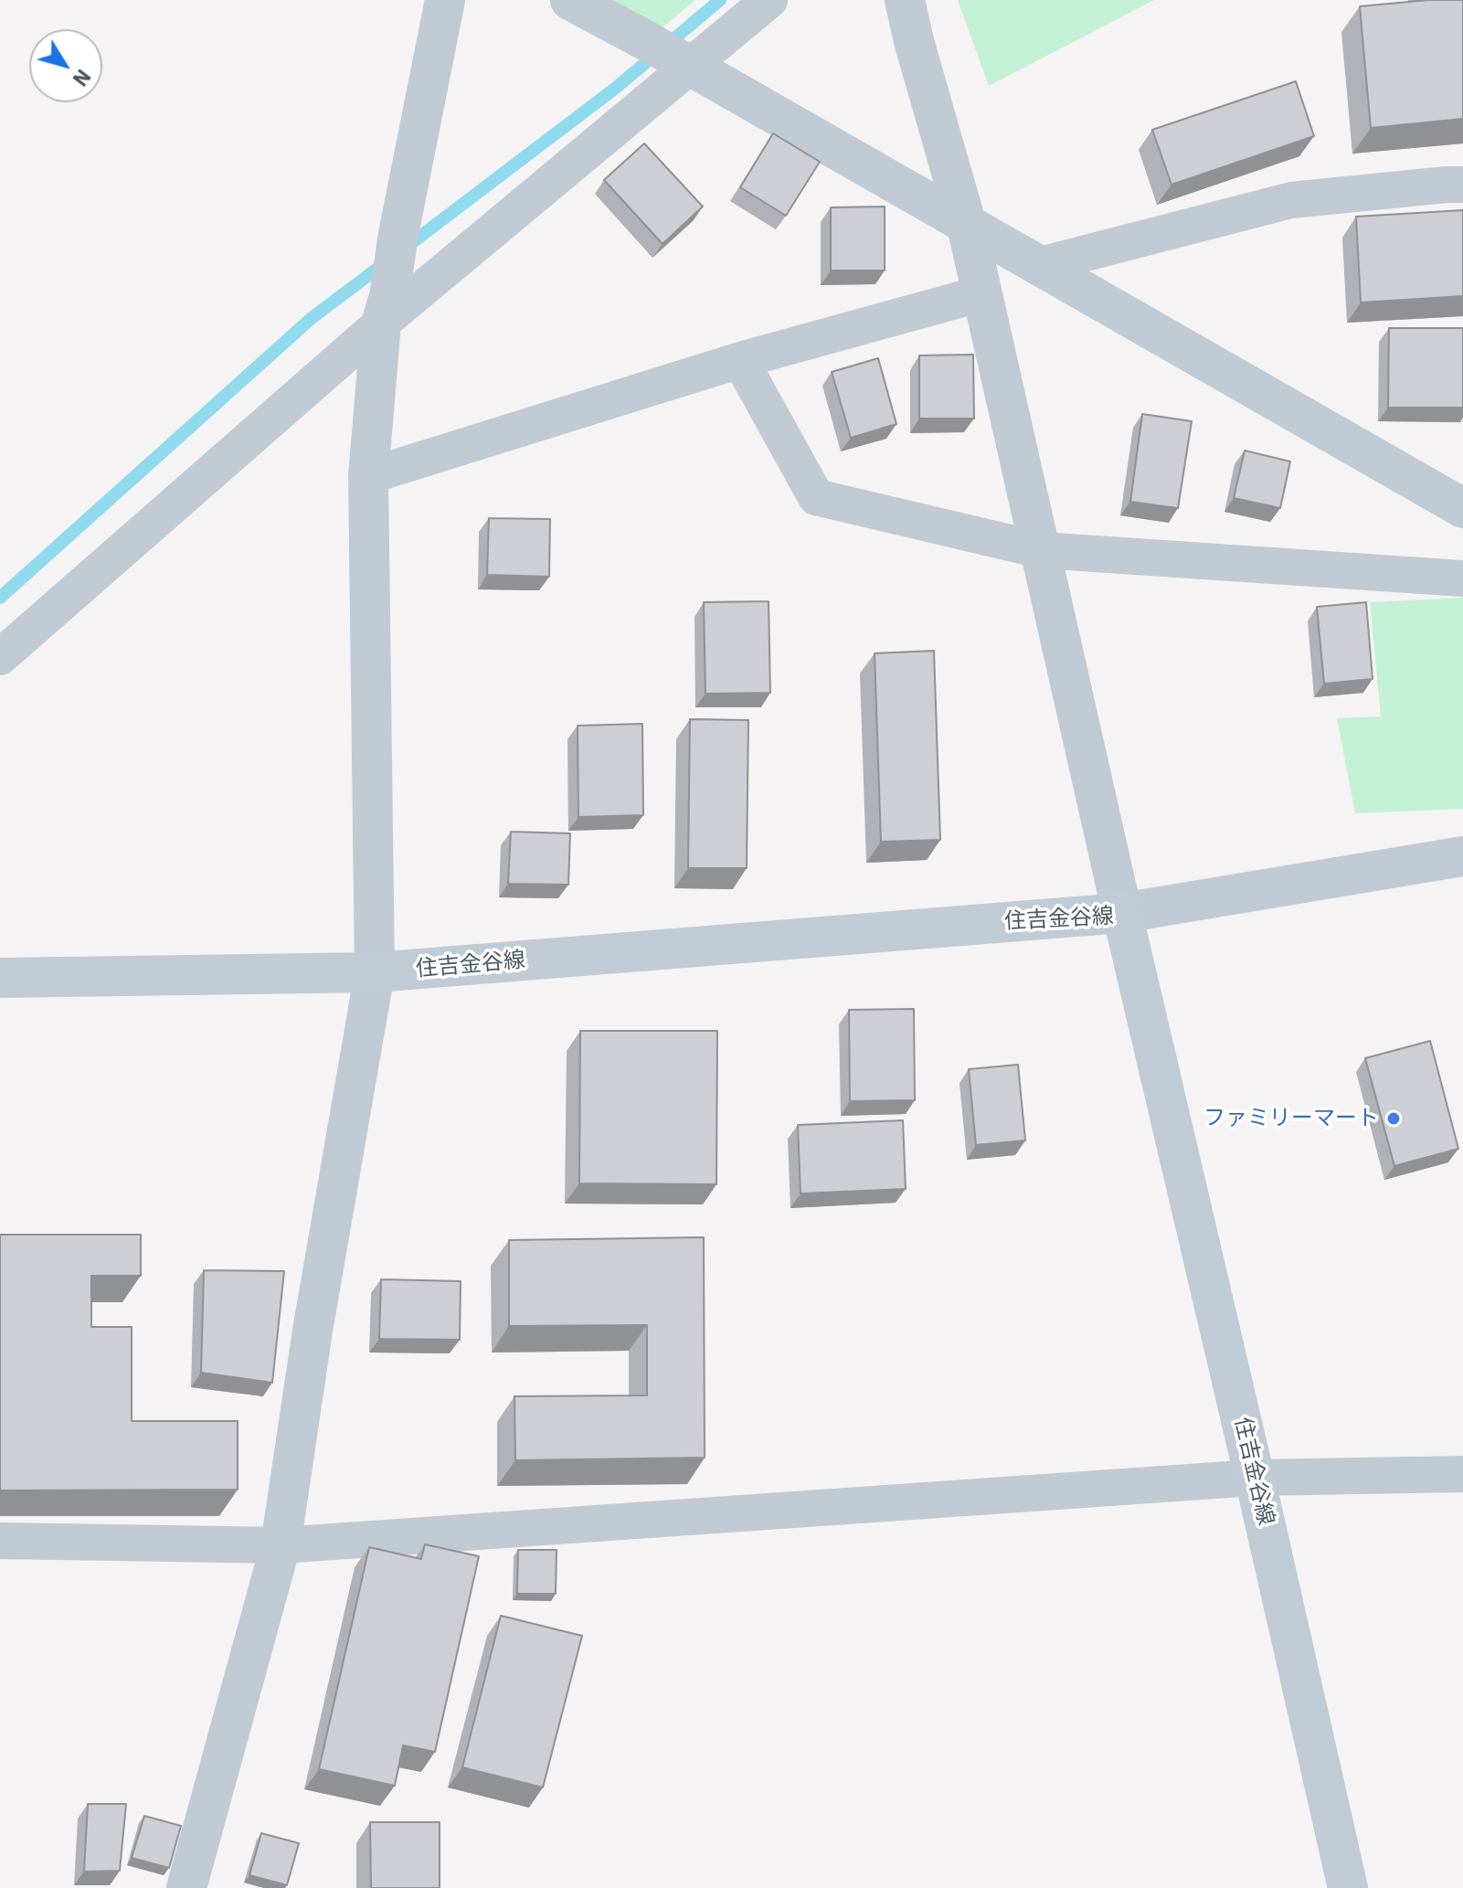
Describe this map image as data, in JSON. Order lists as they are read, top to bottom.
{
  "streets": {
    "main road": ["住吉金谷線"]
  },
  "places": ["ファミリーマート"],
  "north": "bottom right"
}
